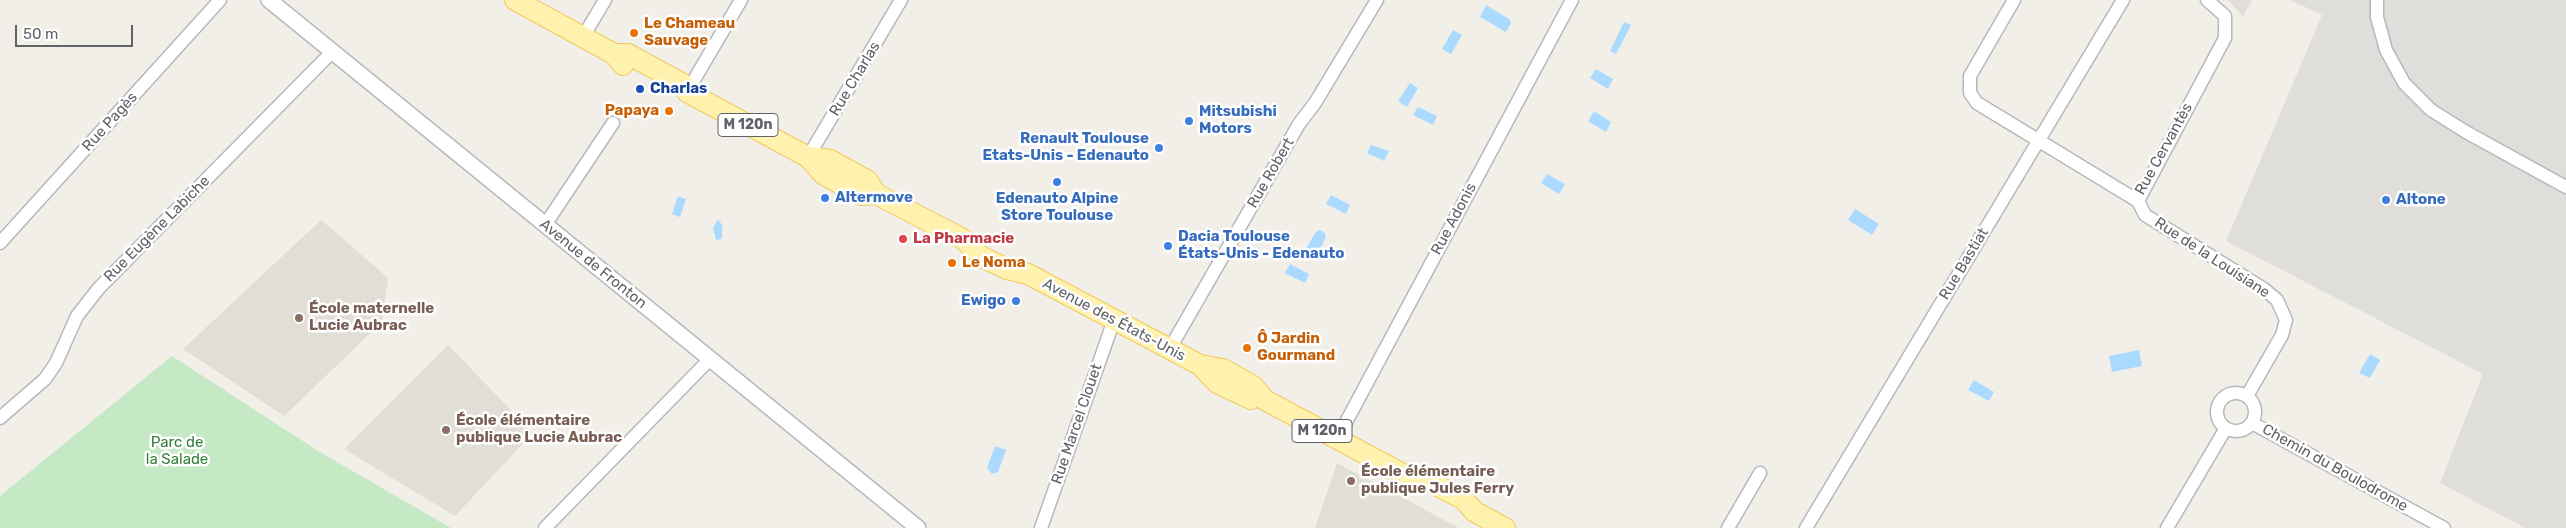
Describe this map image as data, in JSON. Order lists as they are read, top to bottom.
{
  "streets": {
    "main road": ["M 120n", "Avenue des États-Unis"],
    "street": [
      "Rue Charlas",
      "Rue Pagès",
      "Rue Cervantès",
      "Rue Robert",
      "Rue Adonis",
      "Rue Eugène Labiche",
      "Rue de la Louisiane",
      "Avenue de Fronton",
      "Rue Bastiat",
      "Rue Marcel Clouet",
      "Chemin du Boulodrome"
    ]
  },
  "crossings": [
    ["Rue Charlas", "Avenue des États-Unis"],
    ["Rue Cervantès", "Rue de la Louisiane"],
    ["Rue Cervantès", "Rue Bastiat"],
    ["Rue Robert", "Avenue des États-Unis"],
    ["Rue Adonis", "Avenue des États-Unis"],
    ["Rue Eugène Labiche", "Avenue de Fronton"],
    ["Rue de la Louisiane", "Chemin du Boulodrome"],
    ["Avenue des États-Unis", "Rue Marcel Clouet"]
  ],
  "parks": ["Parc de la Salade"],
  "places": [
    "Le Chameau Sauvage",
    "Charlas",
    "Papaya",
    "Mitsubishi Motors",
    "Renault Toulouse Etats-Unis - Edenauto",
    "Edenauto Alpine Store Toulouse",
    "Altermove",
    "Altone",
    "La Pharmacie",
    "Dacia Toulouse États-Unis - Edenauto",
    "Le Noma",
    "Ewigo",
    "École maternelle Lucie Aubrac",
    "Ô Jardin Gourmand",
    "École élémentaire publique Lucie Aubrac",
    "École élémentaire publique Jules Ferry"
  ],
  "scale_bar": "50 m"
}
